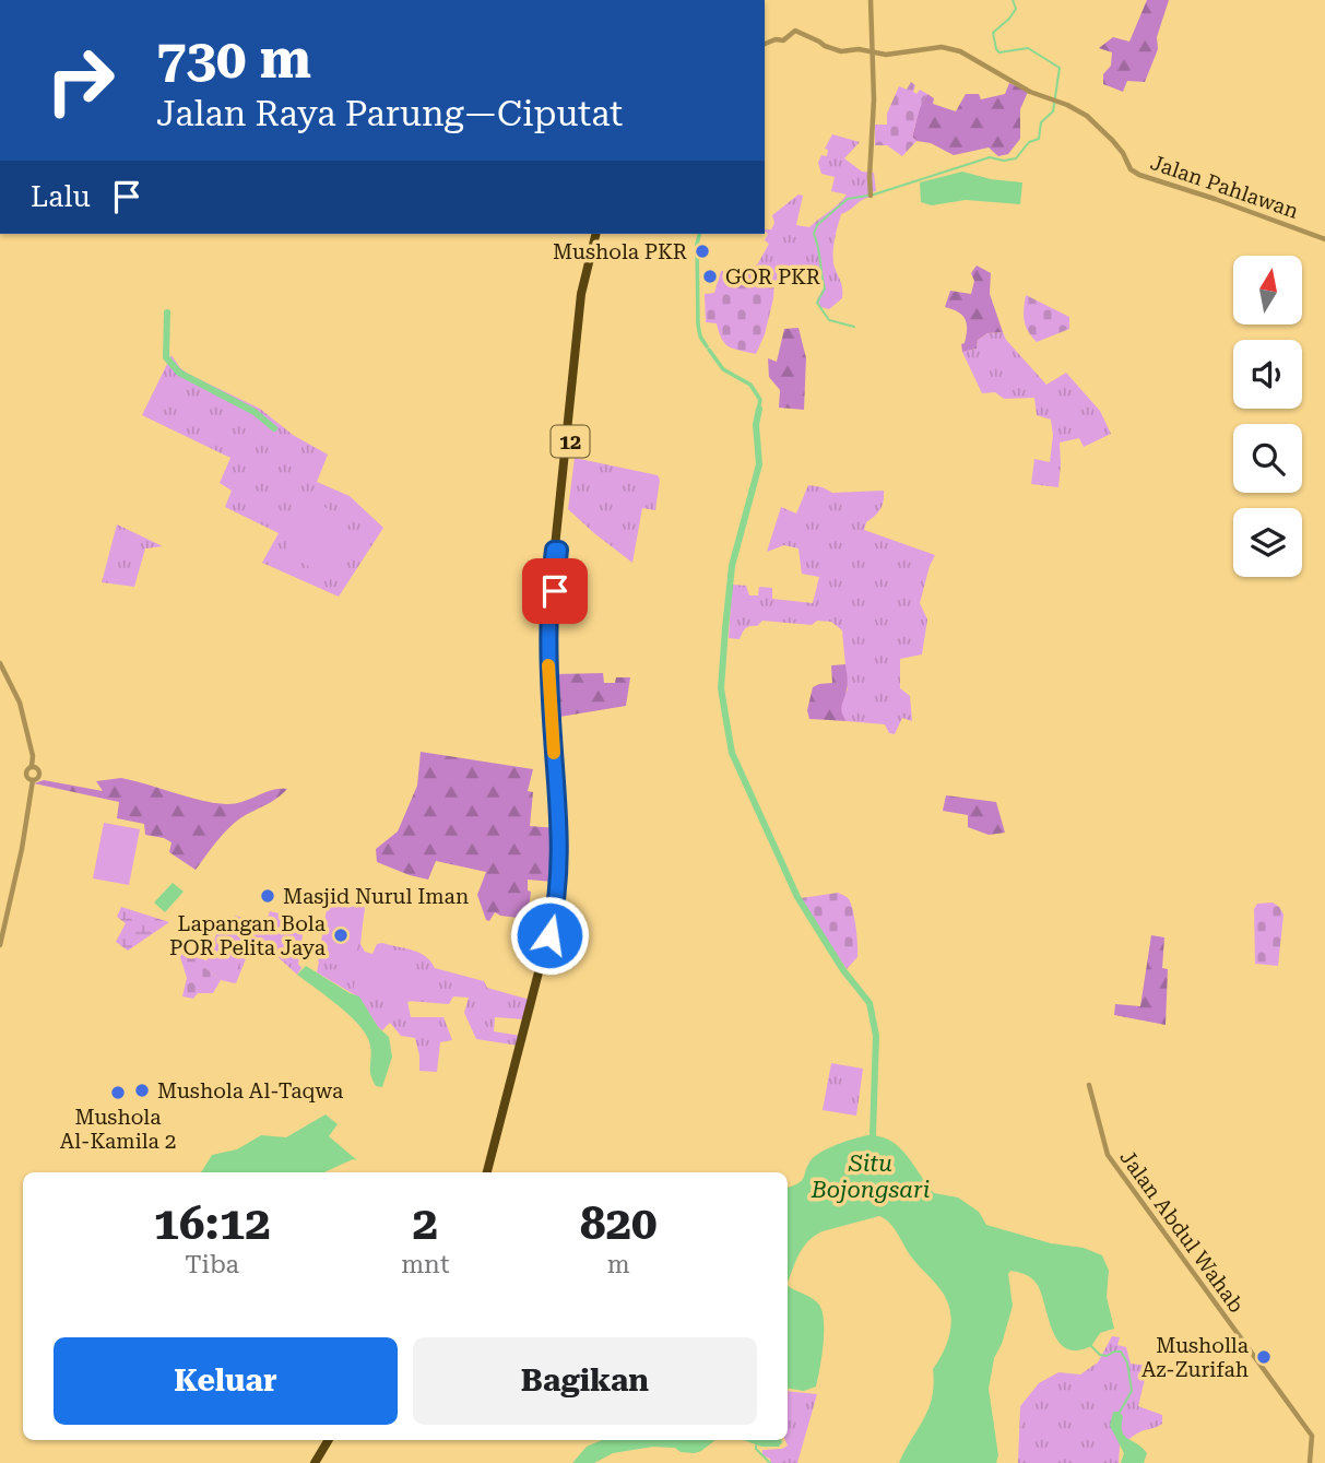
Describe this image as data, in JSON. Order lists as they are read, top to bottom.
{
  "streets": {
    "highway": ["12"],
    "street": ["Jalan Pahlawan", "Jalan Abdul Wahab"]
  },
  "water": ["Situ Bojongsari"],
  "places": [
    "Mushola PKR",
    "GOR PKR",
    "Masjid Nurul Iman",
    "Lapangan Bola POR Pelita Jaya",
    "Mushola Al-Taqwa",
    "Mushola Al-Kamila 2",
    "Musholla Az-Zurifah"
  ],
  "north": "top",
  "page": {
    "turn": ["730 m", "Jalan Raya Parung—Ciputat"],
    "then": "Lalu",
    "eta": [
      "16:12",
      "Tiba",
      "2",
      "mnt",
      "820",
      "m"
    ],
    "buttons": ["Keluar", "Bagikan"]
  }
}
